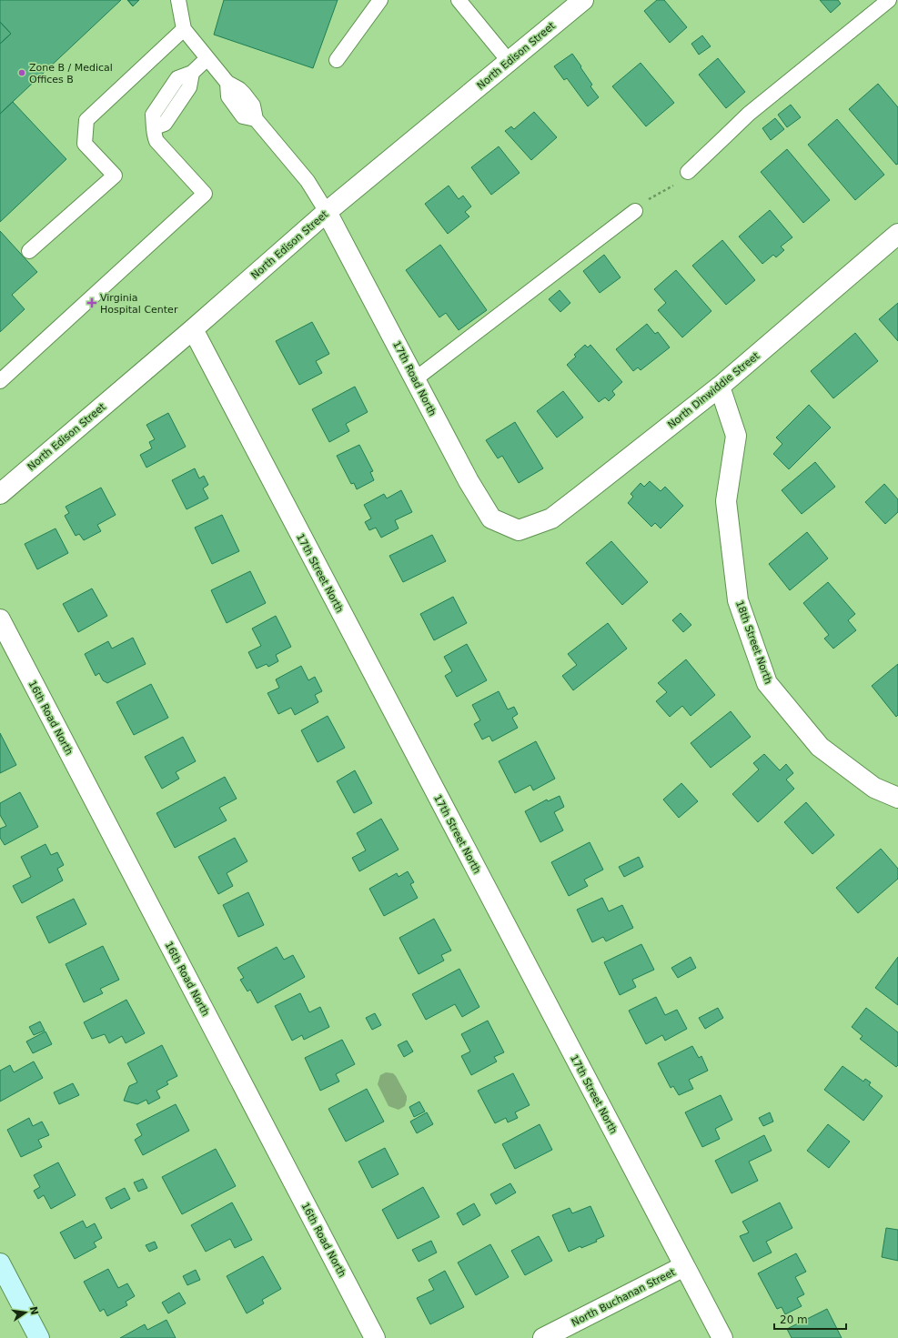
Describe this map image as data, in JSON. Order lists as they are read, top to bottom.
{
  "streets": {
    "street": [
      "North Edison Street",
      "17th Road North",
      "North Dinwiddie Street",
      "17th Street North",
      "18th Street North",
      "16th Road North",
      "North Buchanan Street"
    ]
  },
  "crossings": [
    ["North Edison Street", "17th Road North"],
    ["North Edison Street", "17th Street North"],
    ["17th Road North", "North Dinwiddie Street"],
    ["North Dinwiddie Street", "18th Street North"],
    ["17th Street North", "North Buchanan Street"]
  ],
  "places": {
    "other": ["Zone B / Medical Offices B"],
    "health": ["Virginia Hospital Center"]
  },
  "scale_bar": "20 m",
  "north": "right"
}
